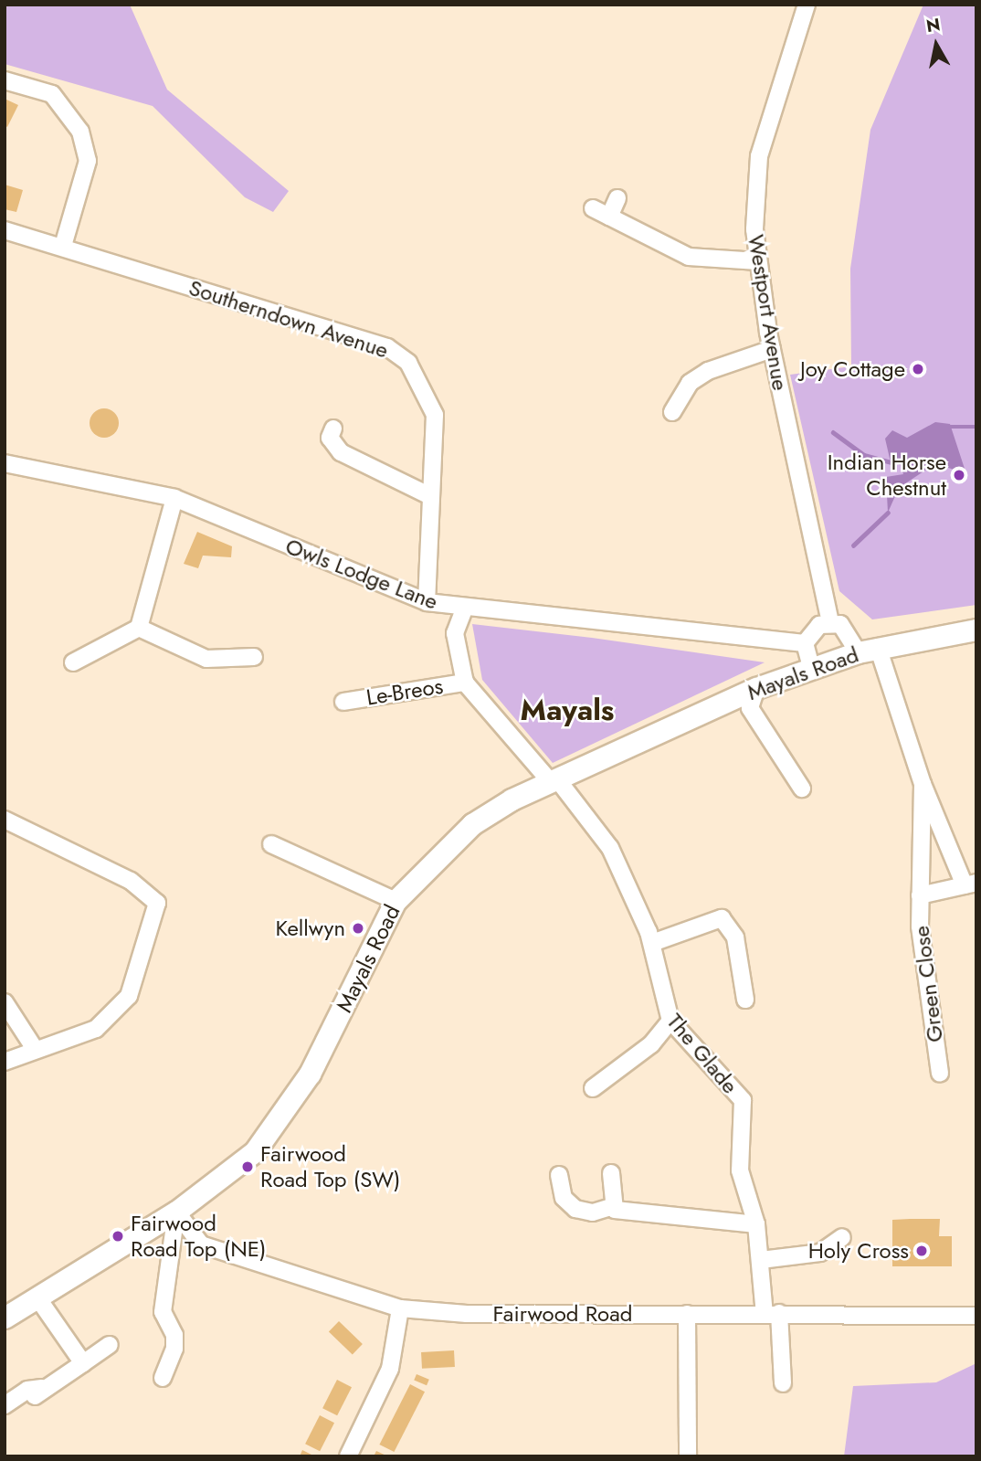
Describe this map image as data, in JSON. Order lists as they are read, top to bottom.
{
  "streets": {
    "main road": ["Mayals Road"],
    "street": [
      "Westport Avenue",
      "Southerndown Avenue",
      "Owls Lodge Lane",
      "Le-Breos",
      "Green Close",
      "The Glade",
      "Fairwood Road"
    ]
  },
  "crossings": [
    ["Westport Avenue", "Green Close"],
    ["Southerndown Avenue", "Owls Lodge Lane"],
    ["Mayals Road", "Green Close"],
    ["Mayals Road", "The Glade"],
    ["Mayals Road", "Fairwood Road"],
    ["Le-Breos", "The Glade"],
    ["The Glade", "Fairwood Road"]
  ],
  "districts": ["Mayals"],
  "places": [
    "Joy Cottage",
    "Indian Horse Chestnut",
    "Kellwyn",
    "Fairwood Road Top (SW)",
    "Fairwood Road Top (NE)",
    "Holy Cross"
  ],
  "north": "top"
}
